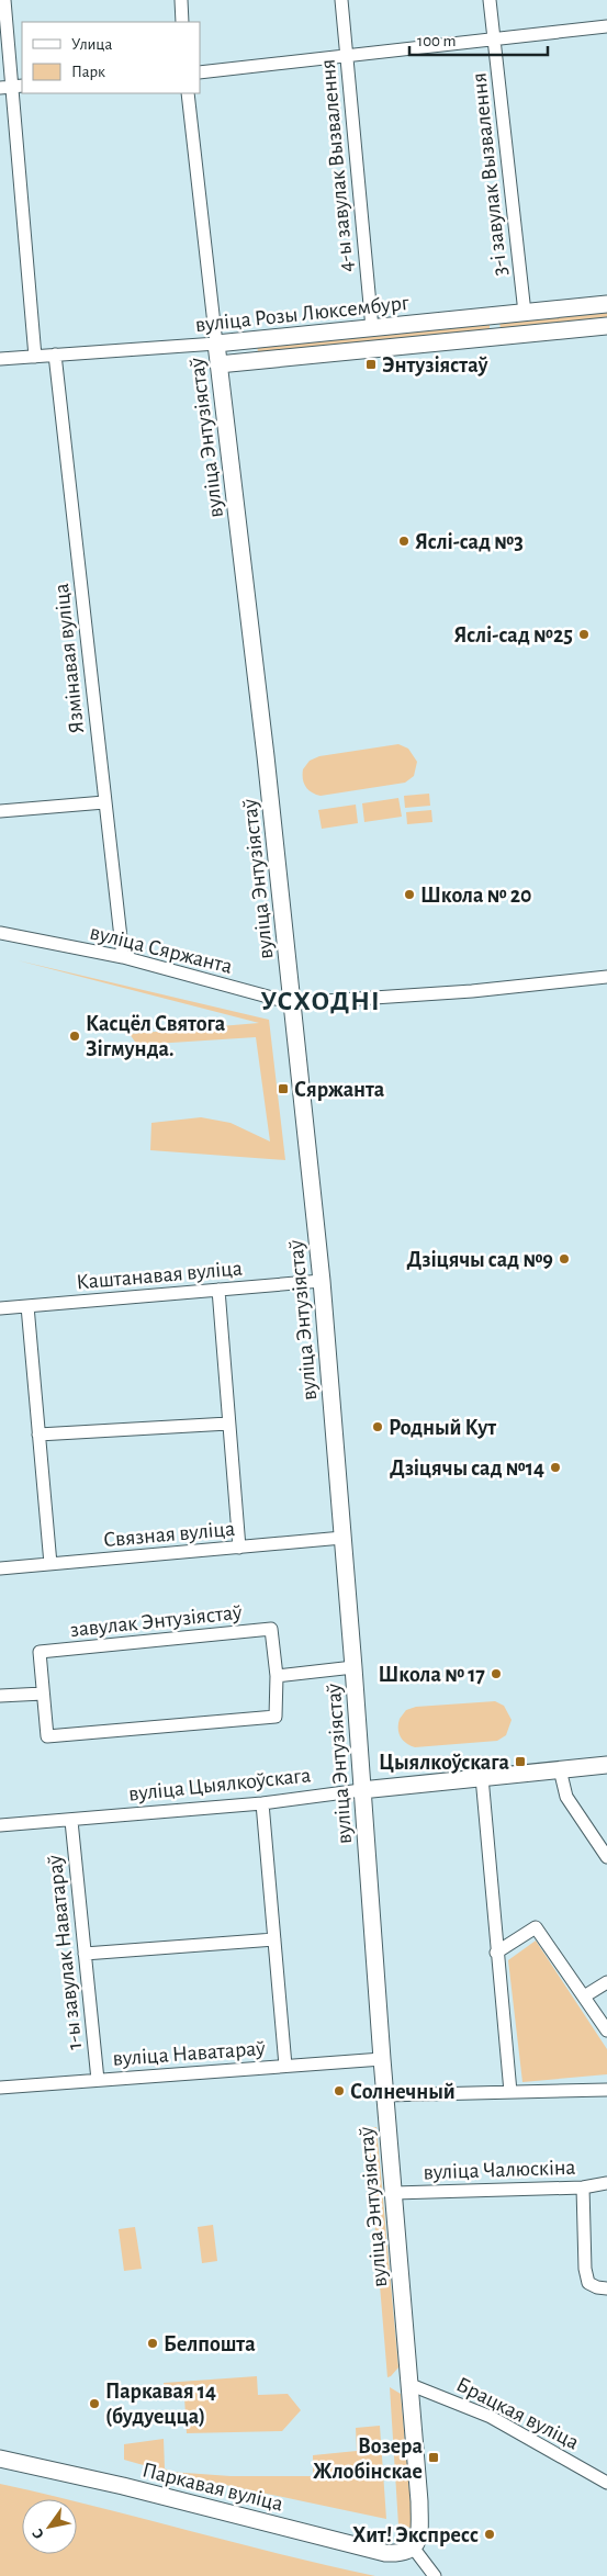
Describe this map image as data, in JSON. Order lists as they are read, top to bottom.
{
  "streets": {
    "main road": [
      "вуліца Розы Люксембург",
      "вуліца Энтузіястаў",
      "вуліца Цыялкоўскага",
      "Паркавая вуліца"
    ],
    "street": [
      "4-ы завулак Вызвалення",
      "3-і завулак Вызвалення",
      "Язмінавая вуліца",
      "вуліца Сяржанта",
      "Каштанавая вуліца",
      "Связная вуліца",
      "завулак Энтузіястаў",
      "1-ы завулак Наватараў",
      "вуліца Наватараў",
      "вуліца Чалюскіна",
      "Брацкая вуліца"
    ]
  },
  "crossings": [
    ["4-ы завулак Вызвалення", "вуліца Розы Люксембург"],
    ["3-і завулак Вызвалення", "вуліца Розы Люксембург"],
    ["вуліца Розы Люксембург", "вуліца Энтузіястаў"],
    ["вуліца Розы Люксембург", "Язмінавая вуліца"],
    ["вуліца Энтузіястаў", "вуліца Сяржанта"],
    ["вуліца Энтузіястаў", "Каштанавая вуліца"],
    ["вуліца Энтузіястаў", "Связная вуліца"],
    ["вуліца Энтузіястаў", "вуліца Цыялкоўскага"],
    ["вуліца Энтузіястаў", "вуліца Наватараў"],
    ["вуліца Энтузіястаў", "вуліца Чалюскіна"],
    ["вуліца Энтузіястаў", "Брацкая вуліца"],
    ["вуліца Энтузіястаў", "Паркавая вуліца"],
    ["Язмінавая вуліца", "вуліца Сяржанта"],
    ["вуліца Цыялкоўскага", "1-ы завулак Наватараў"],
    ["1-ы завулак Наватараў", "вуліца Наватараў"]
  ],
  "districts": ["УСХОДНІ"],
  "places": {
    "transit": [
      "Энтузіястаў",
      "Сяржанта",
      "Цыялкоўскага",
      "Возера Жлобінскае"
    ],
    "other": [
      "Яслі-сад №3",
      "Яслі-сад №25",
      "Школа № 20",
      "Касцёл Святога Зігмунда.",
      "Дзіцячы сад №9",
      "Родный Кут",
      "Дзіцячы сад №14",
      "Школа № 17",
      "Солнечный",
      "Белпошта",
      "Паркавая 14 (будуецца)",
      "Хит! Экспресс"
    ]
  },
  "legend": ["Улица", "Парк"],
  "scale_bar": "100 m",
  "north": "bottom left"
}
